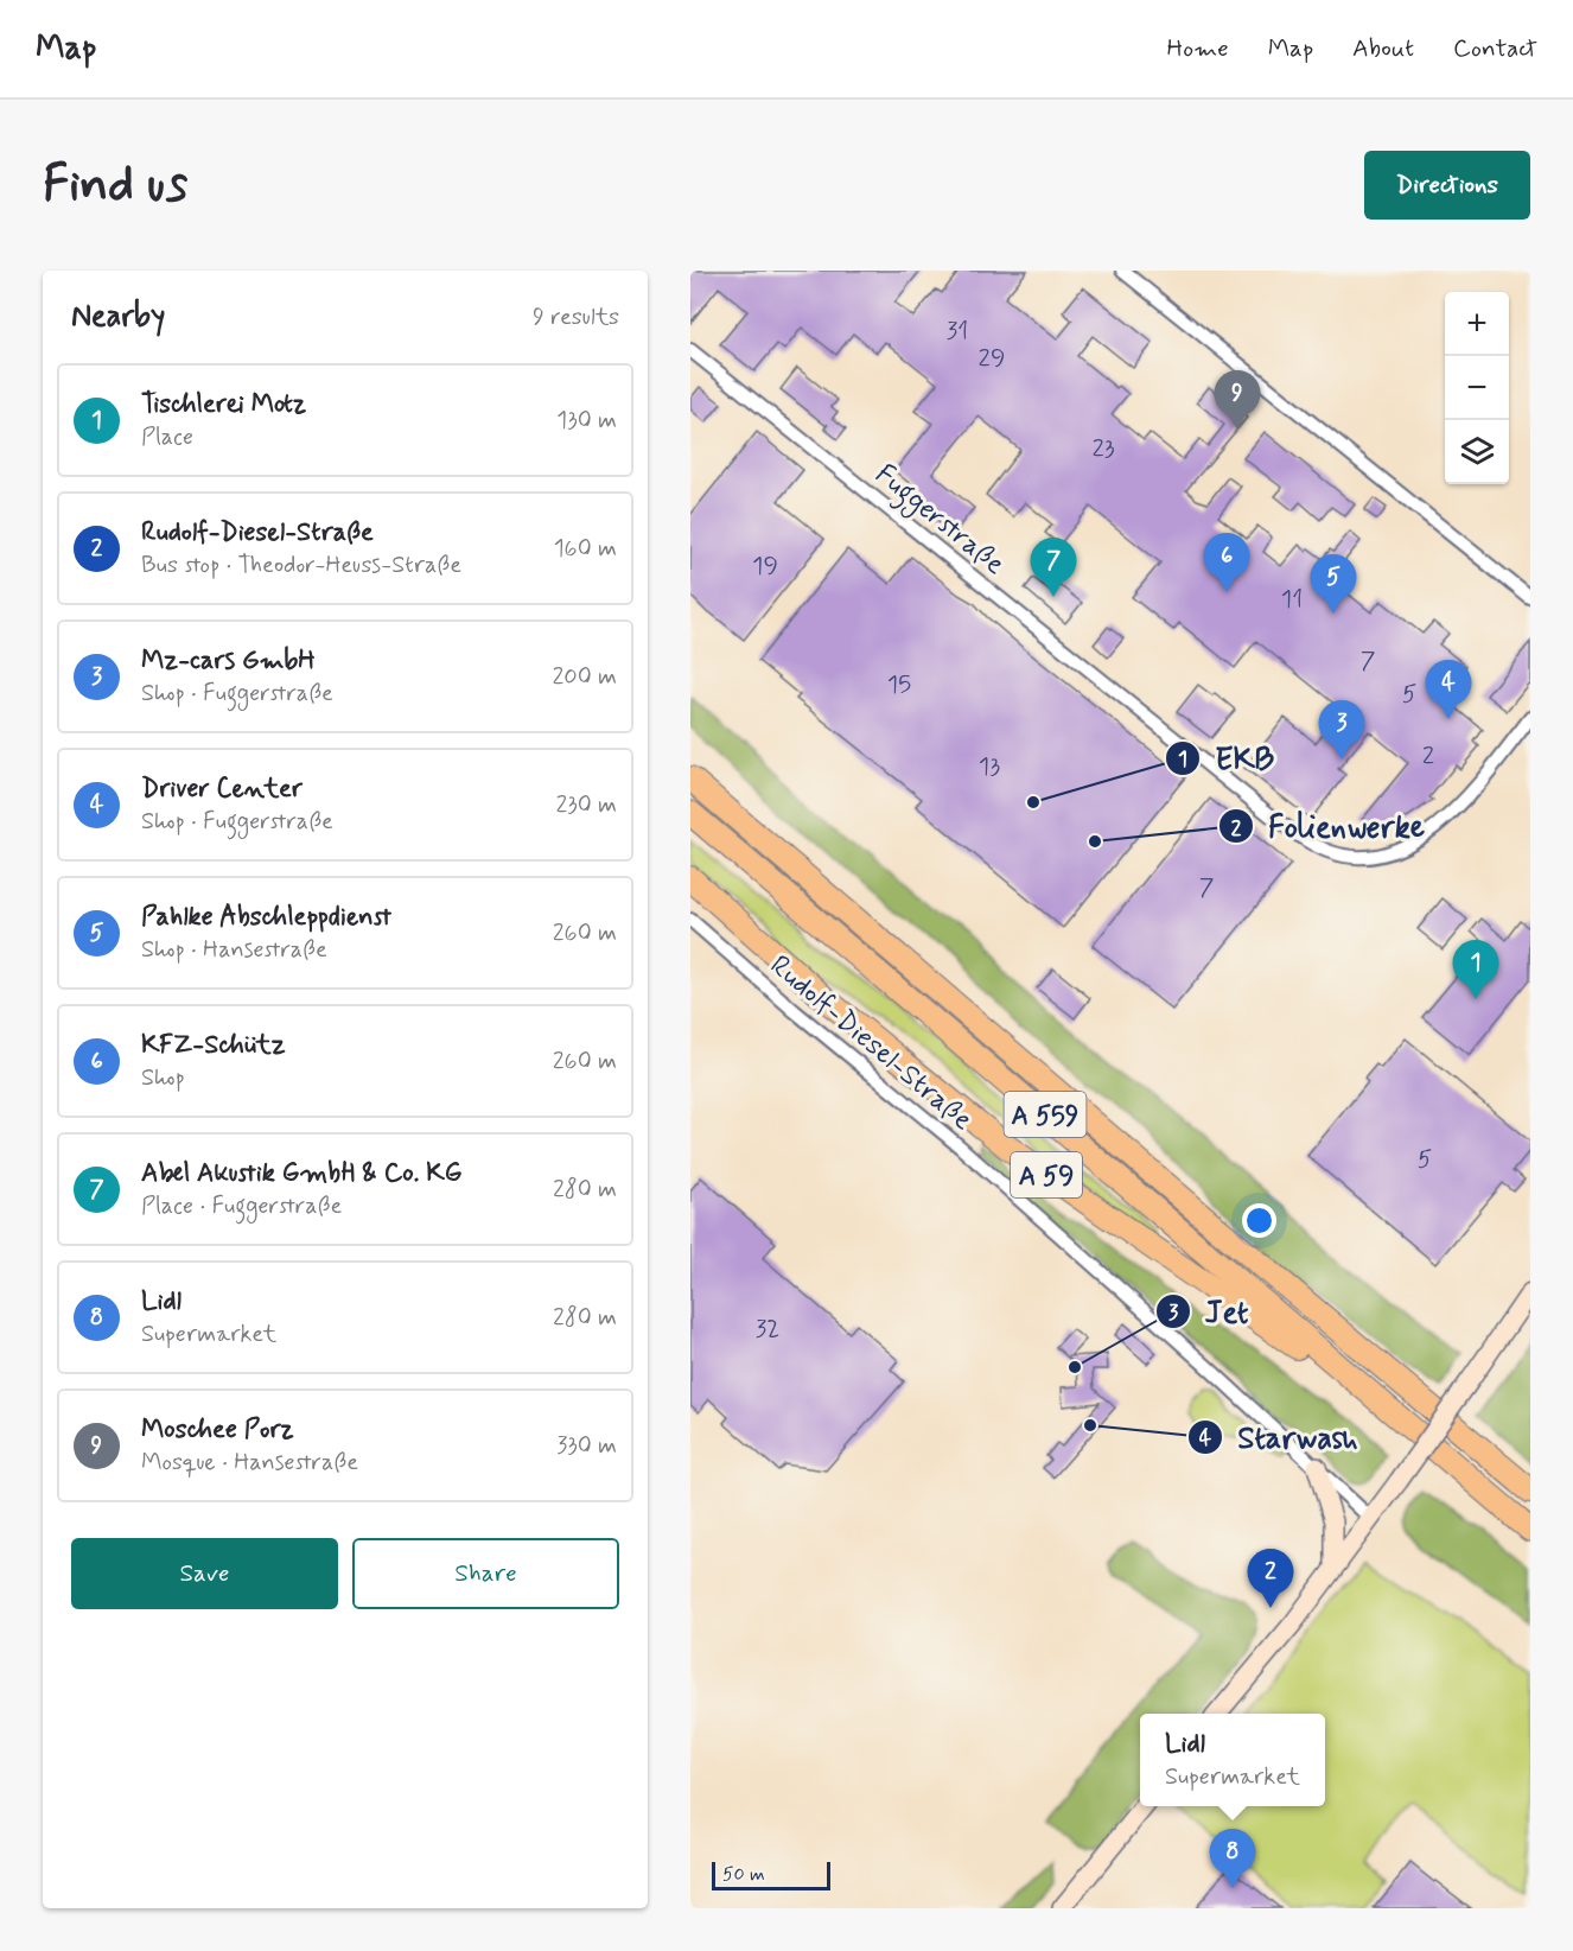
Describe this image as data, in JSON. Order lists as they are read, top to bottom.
{
  "streets": {
    "highway": ["A 559", "A 59"],
    "street": ["Fuggerstraße", "Rudolf-Diesel-Straße"]
  },
  "crossings": [
    ["A 559", "A 59"]
  ],
  "places": [
    "EKB",
    "Folienwerke",
    "Jet",
    "Starwash"
  ],
  "house_numbers": [
    "31",
    "29",
    "23",
    "19",
    "11",
    "7",
    "15",
    "5",
    "2",
    "13",
    "7",
    "5",
    "32"
  ],
  "scale_bar": "50 m",
  "page": {
    "header": "Map",
    "nav": [
      "Home",
      "Map",
      "About",
      "Contact"
    ],
    "buttons": [
      "Directions",
      ["Save", "Share"]
    ],
    "title": "Find us",
    "heading": ["Nearby", "9 results"],
    "map_buttons": ["+", "−"],
    "list": [
      {
        "mark": "1",
        "name": "Tischlerei Motz",
        "note": "Place",
        "value": "130 m"
      },
      {
        "mark": "2",
        "name": "Rudolf-Diesel-Straße",
        "note": "Bus stop · Theodor-Heuss-Straße",
        "value": "160 m"
      },
      {
        "mark": "3",
        "name": "Mz-cars GmbH",
        "note": "Shop · Fuggerstraße",
        "value": "200 m"
      },
      {
        "mark": "4",
        "name": "Driver Center",
        "note": "Shop · Fuggerstraße",
        "value": "230 m"
      },
      {
        "mark": "5",
        "name": "Pahlke Abschleppdienst",
        "note": "Shop · Hansestraße",
        "value": "260 m"
      },
      {
        "mark": "6",
        "name": "KFZ-Schütz",
        "note": "Shop",
        "value": "260 m"
      },
      {
        "mark": "7",
        "name": "Abel Akustik GmbH & Co. KG",
        "note": "Place · Fuggerstraße",
        "value": "280 m"
      },
      {
        "mark": "8",
        "name": "Lidl",
        "note": "Supermarket",
        "value": "280 m"
      },
      {
        "mark": "9",
        "name": "Moschee Porz",
        "note": "Mosque · Hansestraße",
        "value": "330 m"
      }
    ],
    "pins": [
      "9",
      "6",
      "7",
      "5",
      "4",
      "3",
      "1",
      "2",
      "8"
    ],
    "popup": ["Lidl", "Supermarket"],
    "scale": "50 m"
  }
}
